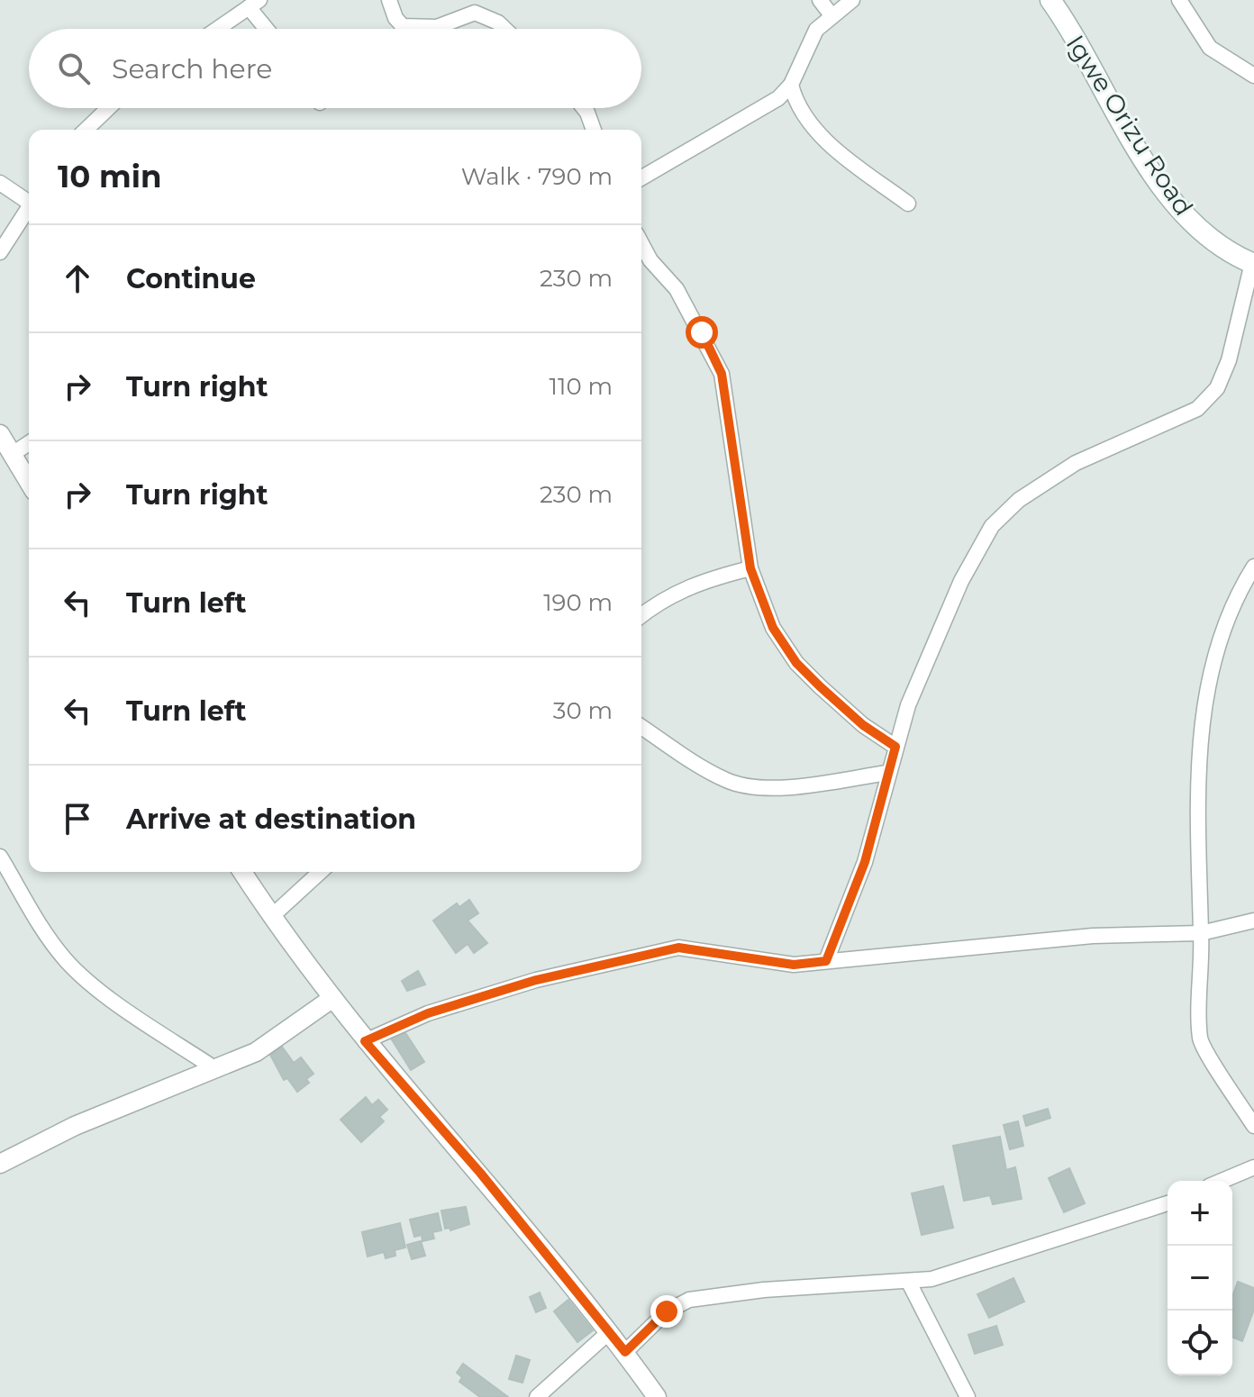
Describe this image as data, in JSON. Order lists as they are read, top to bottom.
{
  "streets": {
    "main road": ["Igwe Orizu Road"]
  },
  "page": {
    "search": "Search here",
    "heading": ["10 min", "Walk · 790 m"],
    "list": [
      ["Continue", "230 m"],
      ["Turn right", "110 m"],
      ["Turn right", "230 m"],
      ["Turn left", "190 m"],
      ["Turn left", "30 m"],
      "Arrive at destination"
    ],
    "map_buttons": ["+", "−"]
  }
}
